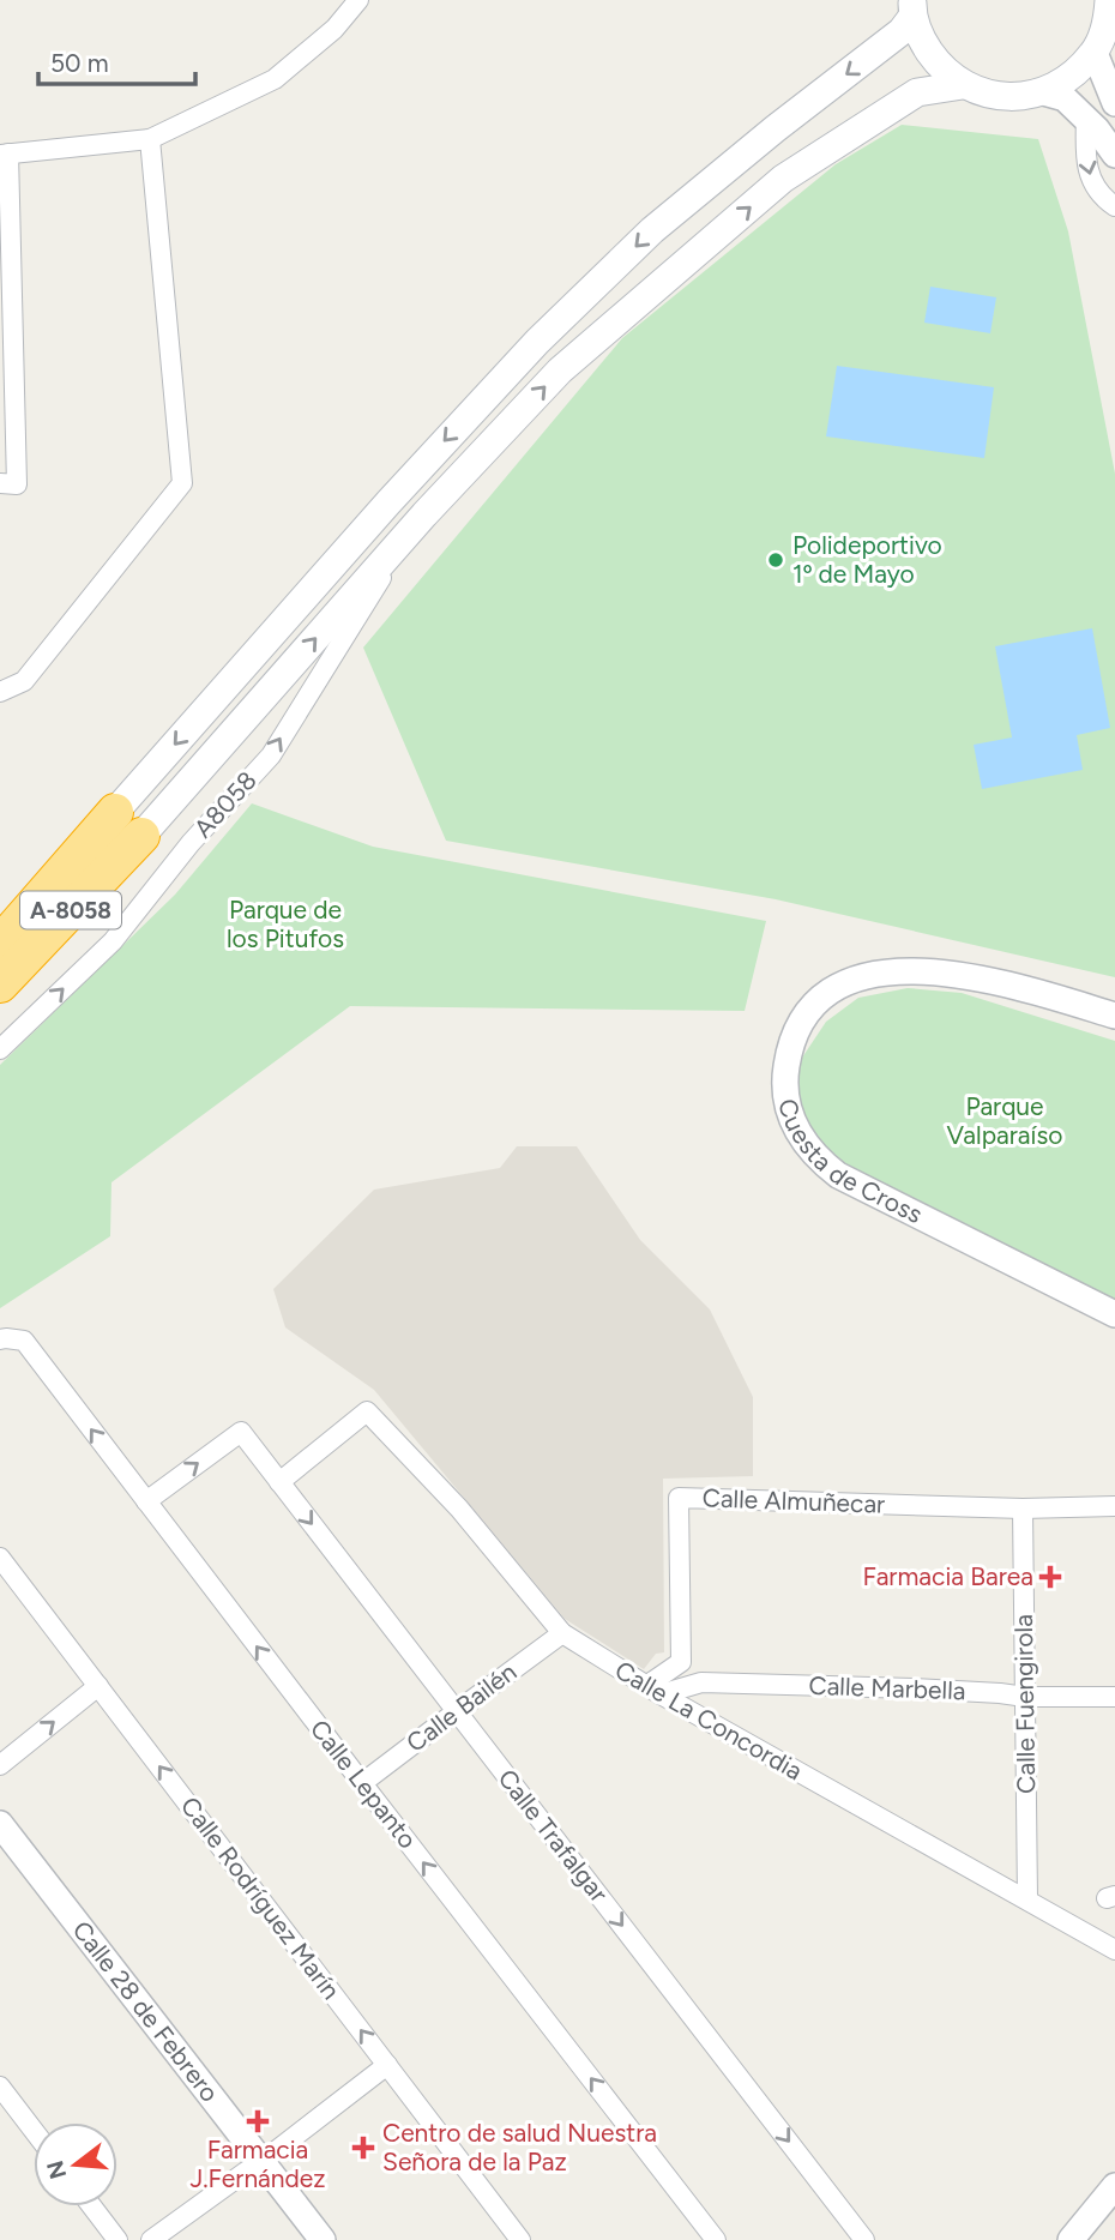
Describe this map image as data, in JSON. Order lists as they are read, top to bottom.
{
  "streets": {
    "highway": ["A-8058"],
    "street": [
      "A8058",
      "Cuesta de Cross",
      "Calle Almuñecar",
      "Calle Marbella",
      "Calle Fuengirola",
      "Calle Bailén",
      "Calle La Concordia",
      "Calle Lepanto",
      "Calle Trafalgar",
      "Calle Rodríguez Marín",
      "Calle 28 de Febrero"
    ]
  },
  "crossings": [
    ["A8058", "A-8058"],
    ["Calle Almuñecar", "Calle Marbella"],
    ["Calle Almuñecar", "Calle Fuengirola"],
    ["Calle Almuñecar", "Calle La Concordia"],
    ["Calle Marbella", "Calle Fuengirola"],
    ["Calle Marbella", "Calle La Concordia"],
    ["Calle Fuengirola", "Calle La Concordia"],
    ["Calle Bailén", "Calle La Concordia"],
    ["Calle Bailén", "Calle Lepanto"],
    ["Calle Bailén", "Calle Trafalgar"],
    ["Calle La Concordia", "Calle Trafalgar"],
    ["Calle Lepanto", "Calle Trafalgar"]
  ],
  "one_way": [
    "A8058",
    "Calle Lepanto",
    "Calle Trafalgar",
    "Calle Rodríguez Marín"
  ],
  "parks": ["Parque de los Pitufos", "Parque Valparaíso"],
  "places": {
    "other": ["Polideportivo 1º de Mayo"],
    "health": ["Farmacia Barea", "Farmacia J.Fernández", "Centro de salud Nuestra Señora de la Paz"]
  },
  "scale_bar": "50 m",
  "north": "left"
}
